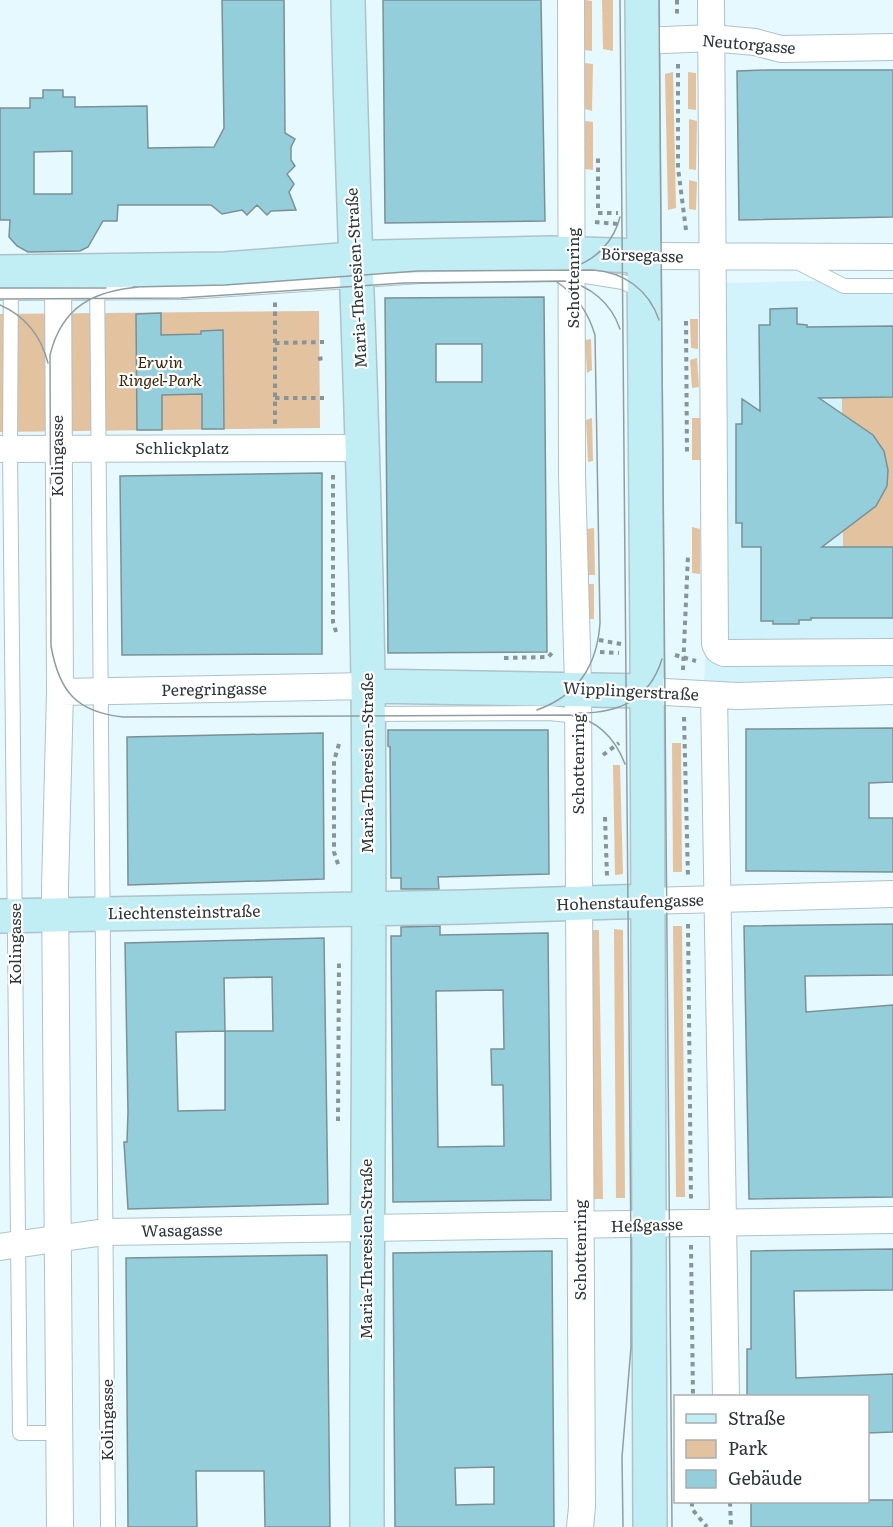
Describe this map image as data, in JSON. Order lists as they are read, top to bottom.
{
  "streets": {
    "main road": [
      "Börsegasse",
      "Maria-Theresien-Straße",
      "Wipplingerstraße",
      "Hohenstaufengasse",
      "Liechtensteinstraße"
    ],
    "street": [
      "Neutorgasse",
      "Schottenring",
      "Schlickplatz",
      "Kolingasse",
      "Peregringasse",
      "Heßgasse",
      "Wasagasse"
    ]
  },
  "crossings": [
    ["Börsegasse", "Maria-Theresien-Straße"],
    ["Börsegasse", "Schottenring"],
    ["Maria-Theresien-Straße", "Schlickplatz"],
    ["Maria-Theresien-Straße", "Peregringasse"],
    ["Maria-Theresien-Straße", "Wipplingerstraße"],
    ["Maria-Theresien-Straße", "Hohenstaufengasse"],
    ["Maria-Theresien-Straße", "Liechtensteinstraße"],
    ["Maria-Theresien-Straße", "Heßgasse"],
    ["Maria-Theresien-Straße", "Wasagasse"],
    ["Schottenring", "Wipplingerstraße"],
    ["Schottenring", "Hohenstaufengasse"],
    ["Schottenring", "Heßgasse"],
    ["Schlickplatz", "Kolingasse"],
    ["Kolingasse", "Peregringasse"],
    ["Kolingasse", "Liechtensteinstraße"],
    ["Kolingasse", "Wasagasse"],
    ["Peregringasse", "Wipplingerstraße"],
    ["Hohenstaufengasse", "Liechtensteinstraße"],
    ["Heßgasse", "Wasagasse"]
  ],
  "parks": ["Erwin Ringel-Park"],
  "legend": ["Straße", "Park", "Gebäude"]
}
